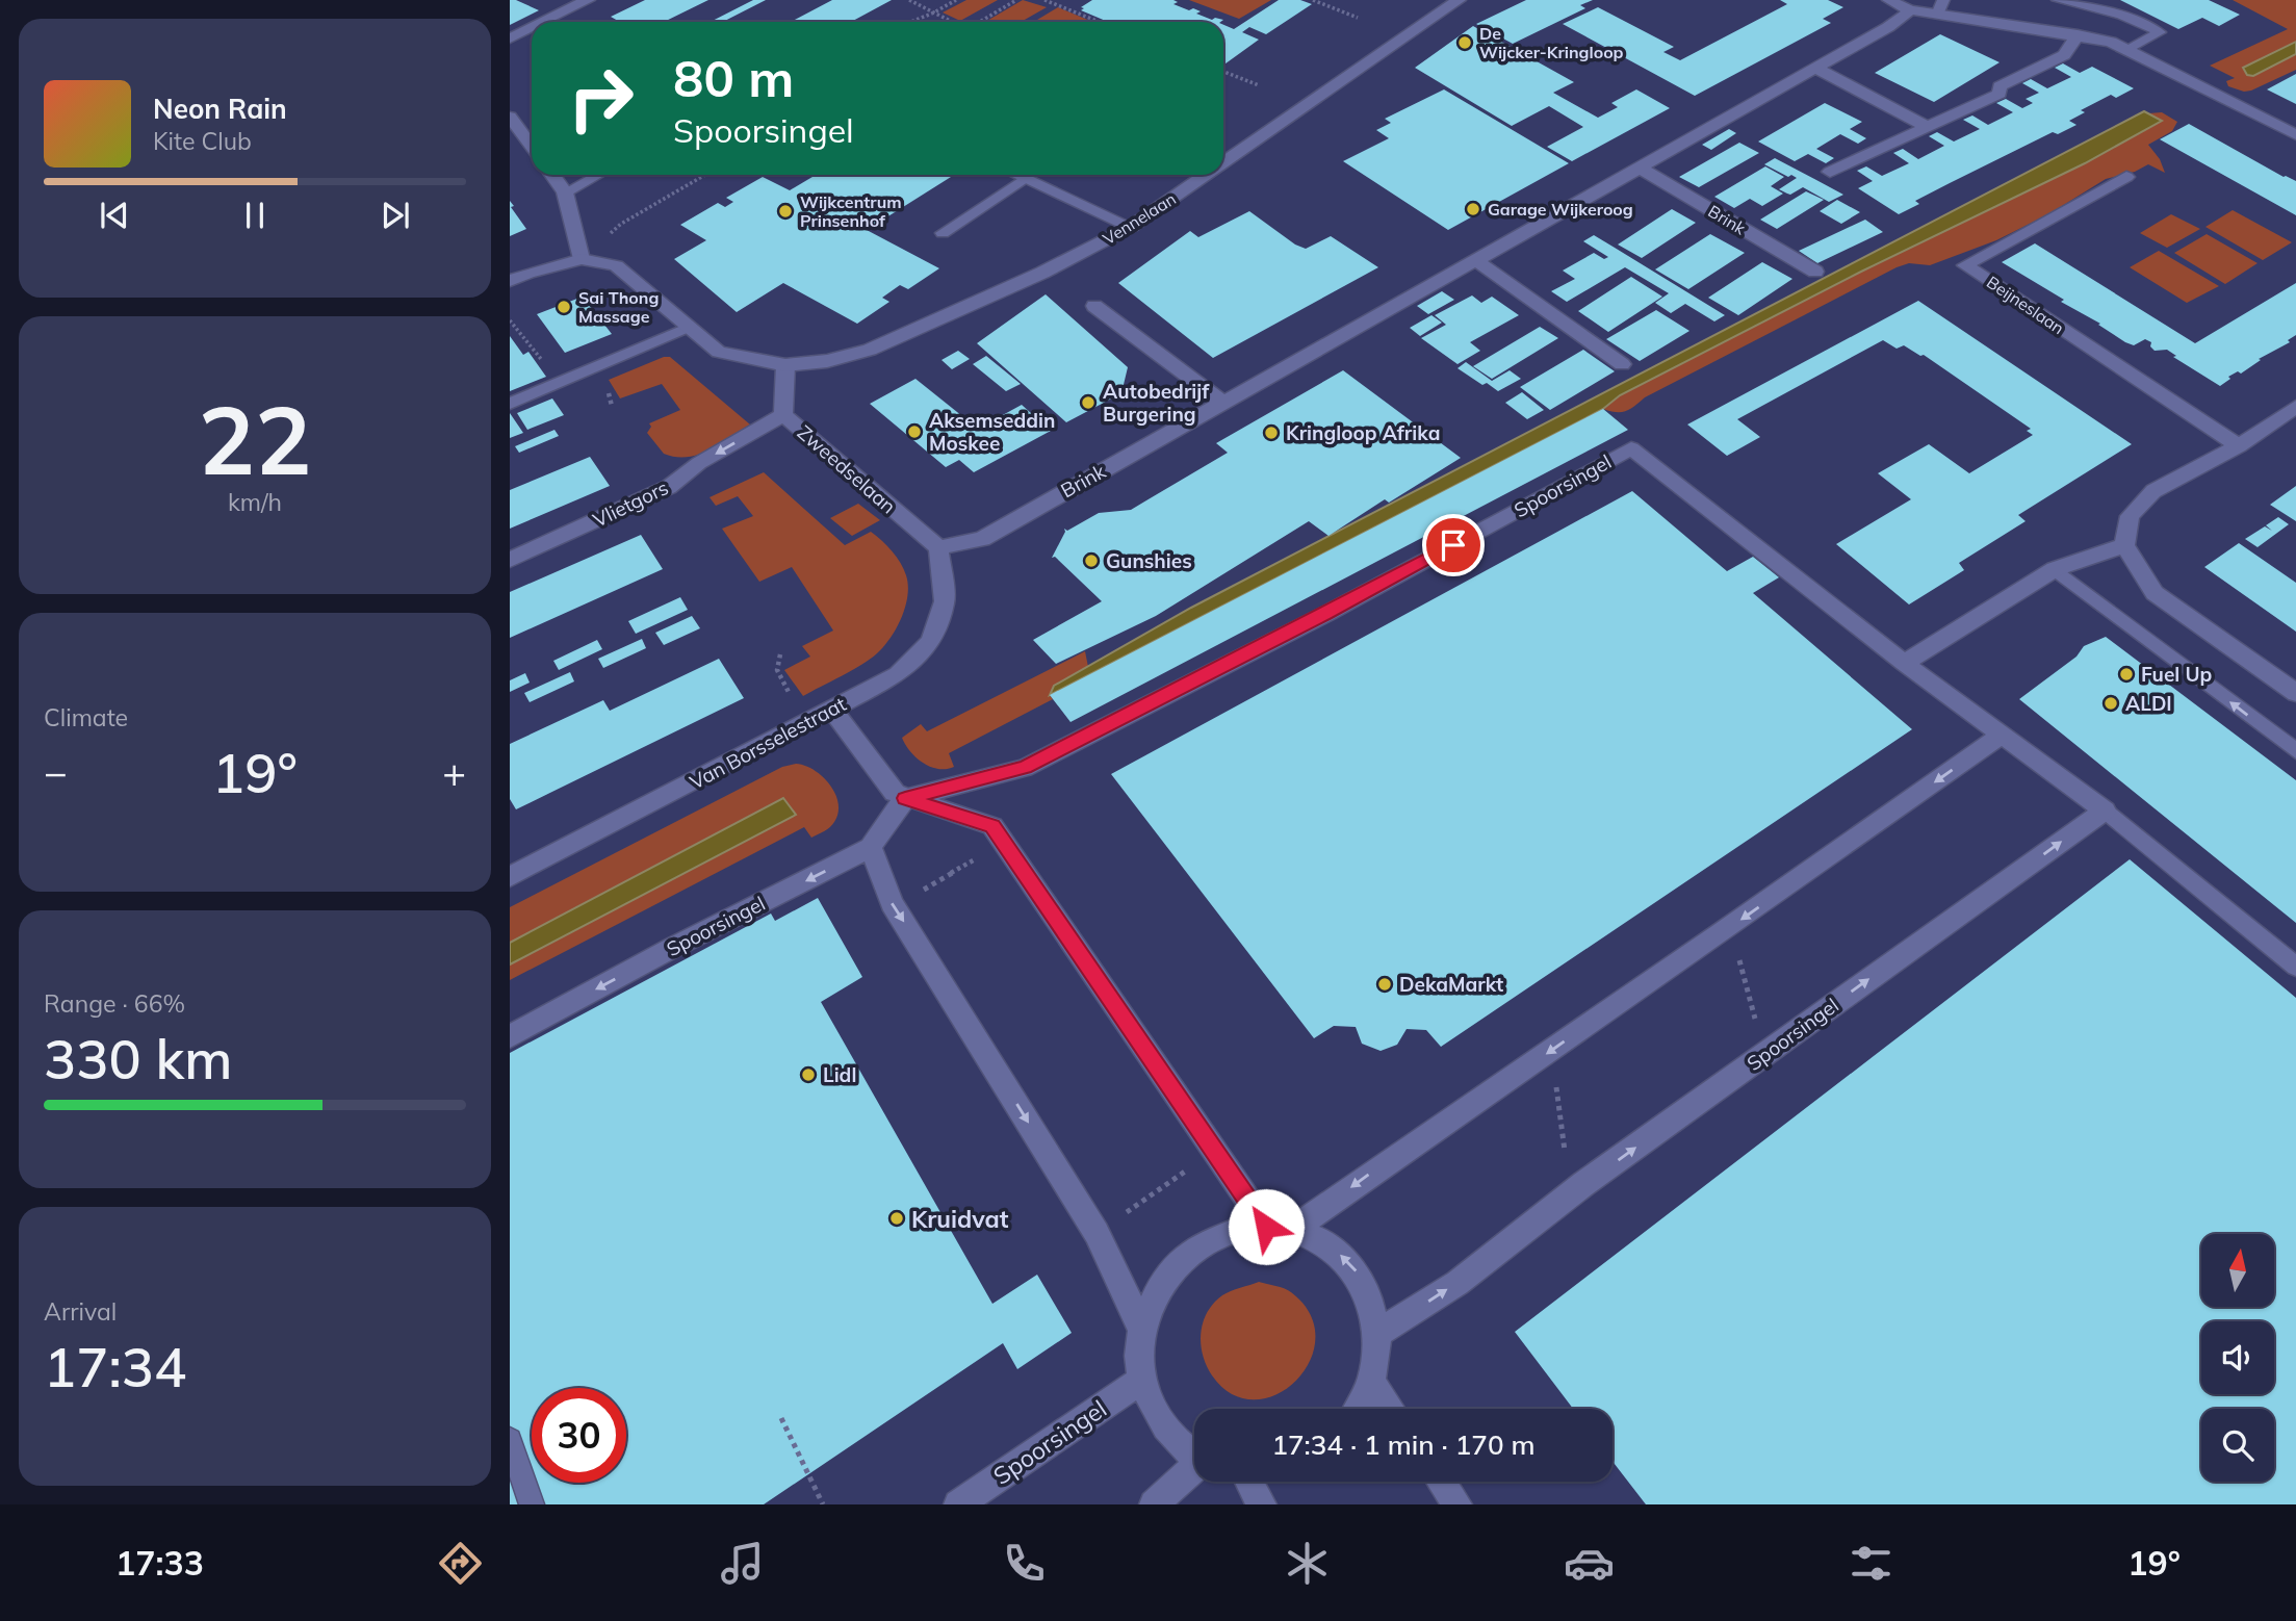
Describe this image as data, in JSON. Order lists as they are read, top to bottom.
{
  "streets": {
    "street": [
      "Vennelaan",
      "Brink",
      "Beijneslaan",
      "Zweedselaan",
      "Spoorsingel",
      "Vlietgors",
      "Van Borsselestraat"
    ]
  },
  "crossings": [
    ["Vennelaan", "Zweedselaan"],
    ["Brink", "Zweedselaan"],
    ["Brink", "Van Borsselestraat"],
    ["Zweedselaan", "Vlietgors"],
    ["Zweedselaan", "Van Borsselestraat"]
  ],
  "one_way": ["Vlietgors"],
  "places": [
    "De Wijcker-Kringloop",
    "Garage Wijkeroog",
    "Wijkcentrum Prinsenhof",
    "Sai Thong Massage",
    "Autobedrijf Burgering",
    "Aksemseddin Moskee",
    "Kringloop Afrika",
    "Gunshies",
    "Fuel Up",
    "ALDI",
    "DekaMarkt",
    "Lidl",
    "Kruidvat"
  ],
  "north": "top",
  "page": {
    "turn": ["80 m", "Spoorsingel"],
    "song": ["Neon Rain", "Kite Club"],
    "tile": [
      ["22", "km/h"],
      "Climate",
      ["Range · 66%", "330 km"],
      ["Arrival", "17:34"]
    ],
    "heat": ["−", "19°", "+"],
    "limit": "30",
    "trip": "17:34 · 1 min · 170 m",
    "tabs": ["17:33", "19°"]
  }
}
